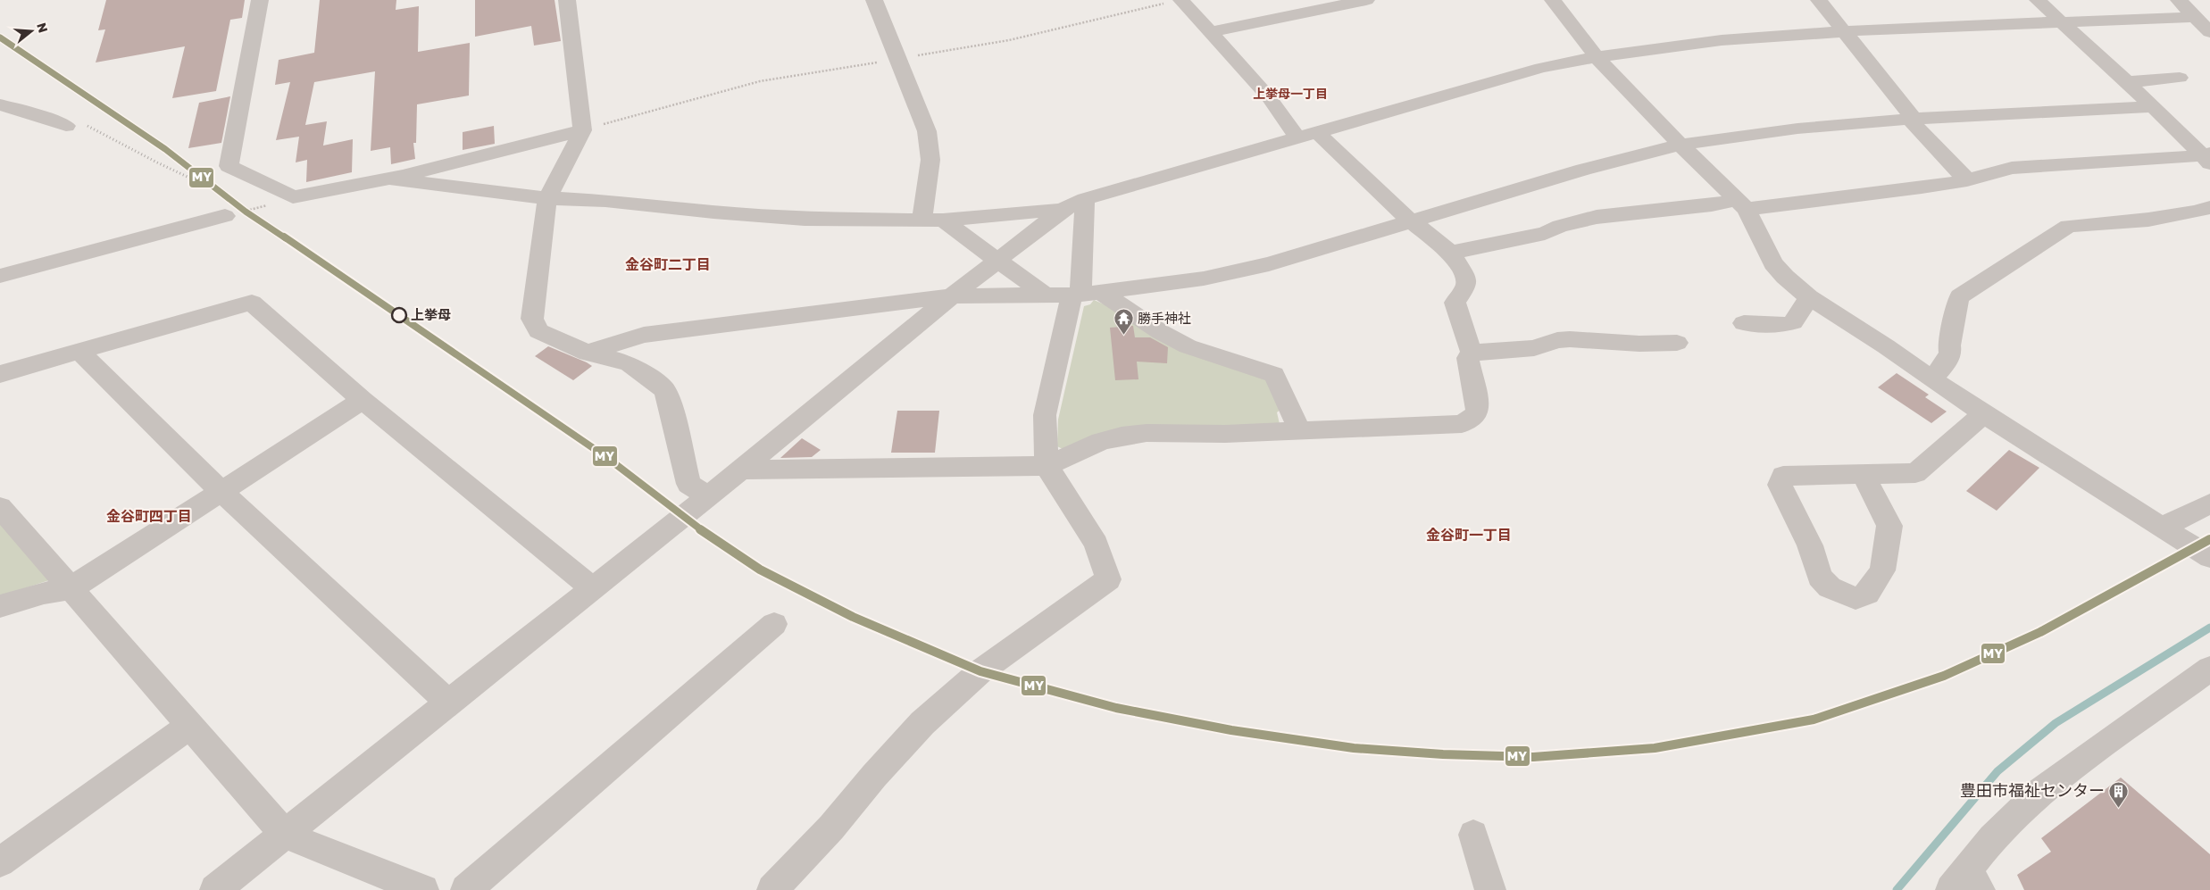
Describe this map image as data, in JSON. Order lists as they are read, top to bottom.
{
  "districts": [
    "上挙母一丁目",
    "金谷町二丁目",
    "金谷町四丁目",
    "金谷町一丁目"
  ],
  "places": {
    "other": ["上挙母"],
    "temple": ["勝手神社"],
    "building": ["豊田市福祉センター"]
  },
  "lines": ["transit line MY"],
  "north": "right"
}
